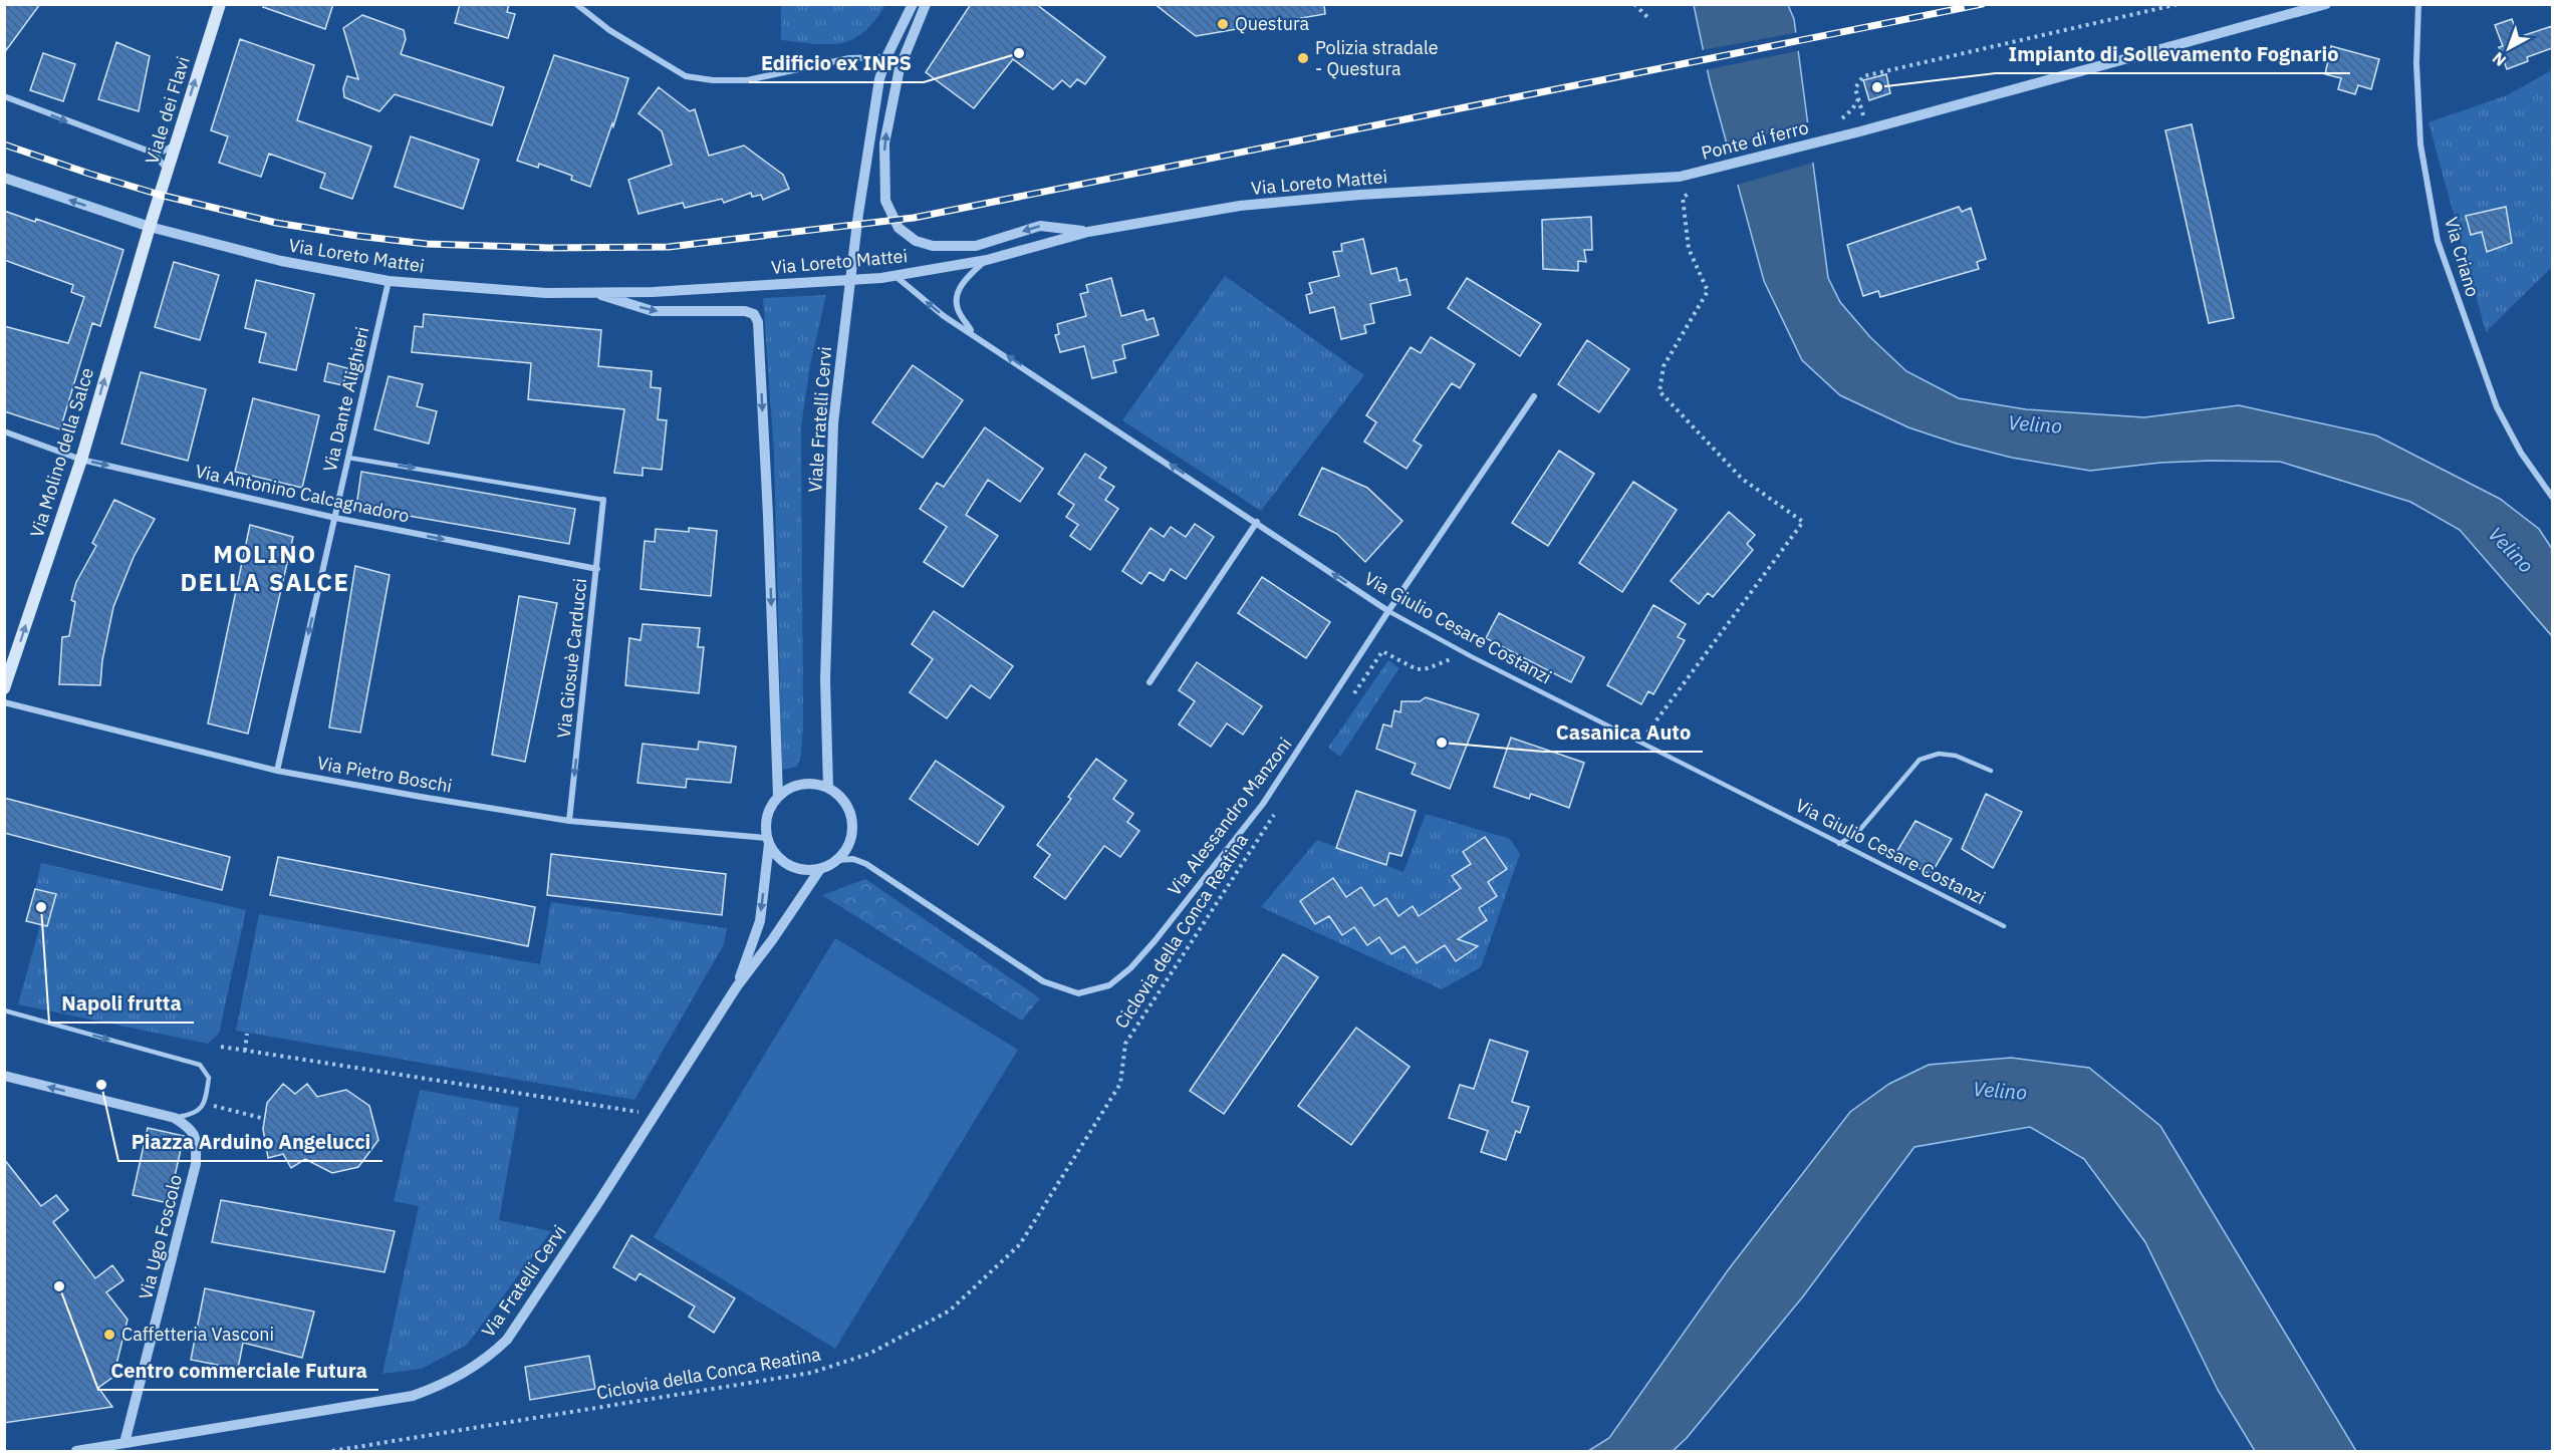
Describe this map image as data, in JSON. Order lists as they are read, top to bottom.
{
  "streets": {
    "main road": ["Viale dei Flavi", "Via Molino della Salce"],
    "street": [
      "Ponte di ferro",
      "Via Loreto Mattei",
      "Via Criano",
      "Via Dante Alighieri",
      "Viale Fratelli Cervi",
      "Via Antonino Calcagnadoro",
      "Via Giulio Cesare Costanzi",
      "Via Giosuè Carducci",
      "Via Pietro Boschi",
      "Via Alessandro Manzoni",
      "Via Ugo Foscolo",
      "Via Fratelli Cervi"
    ],
    "path": ["Ciclovia della Conca Reatina"]
  },
  "crossings": [
    ["Viale dei Flavi", "Via Loreto Mattei"],
    ["Viale dei Flavi", "Via Molino della Salce"],
    ["Ponte di ferro", "Via Loreto Mattei"],
    ["Via Loreto Mattei", "Via Dante Alighieri"],
    ["Via Loreto Mattei", "Via Molino della Salce"],
    ["Via Loreto Mattei", "Via Giulio Cesare Costanzi"],
    ["Via Dante Alighieri", "Via Antonino Calcagnadoro"],
    ["Via Dante Alighieri", "Via Pietro Boschi"],
    ["Viale Fratelli Cervi", "Via Pietro Boschi"],
    ["Viale Fratelli Cervi", "Via Alessandro Manzoni"],
    ["Viale Fratelli Cervi", "Via Fratelli Cervi"],
    ["Via Molino della Salce", "Via Antonino Calcagnadoro"],
    ["Via Antonino Calcagnadoro", "Via Giosuè Carducci"],
    ["Via Giulio Cesare Costanzi", "Via Alessandro Manzoni"],
    ["Via Giosuè Carducci", "Via Pietro Boschi"],
    ["Via Pietro Boschi", "Via Alessandro Manzoni"],
    ["Via Pietro Boschi", "Via Fratelli Cervi"],
    ["Via Alessandro Manzoni", "Via Fratelli Cervi"],
    ["Via Ugo Foscolo", "Via Fratelli Cervi"]
  ],
  "one_way": [
    "Viale dei Flavi",
    "Via Dante Alighieri",
    "Via Molino della Salce",
    "Via Antonino Calcagnadoro",
    "Via Giulio Cesare Costanzi",
    "Via Giosuè Carducci"
  ],
  "districts": ["MOLINO DELLA SALCE"],
  "water": ["Velino"],
  "places": [
    "Questura",
    "Edificio ex INPS",
    "Polizia stradale - Questura",
    "Impianto di Sollevamento Fognario",
    "Casanica Auto",
    "Napoli frutta",
    "Piazza Arduino Angelucci",
    "Centro commerciale Futura",
    "Caffetteria Vasconi"
  ],
  "north": "bottom left"
}
